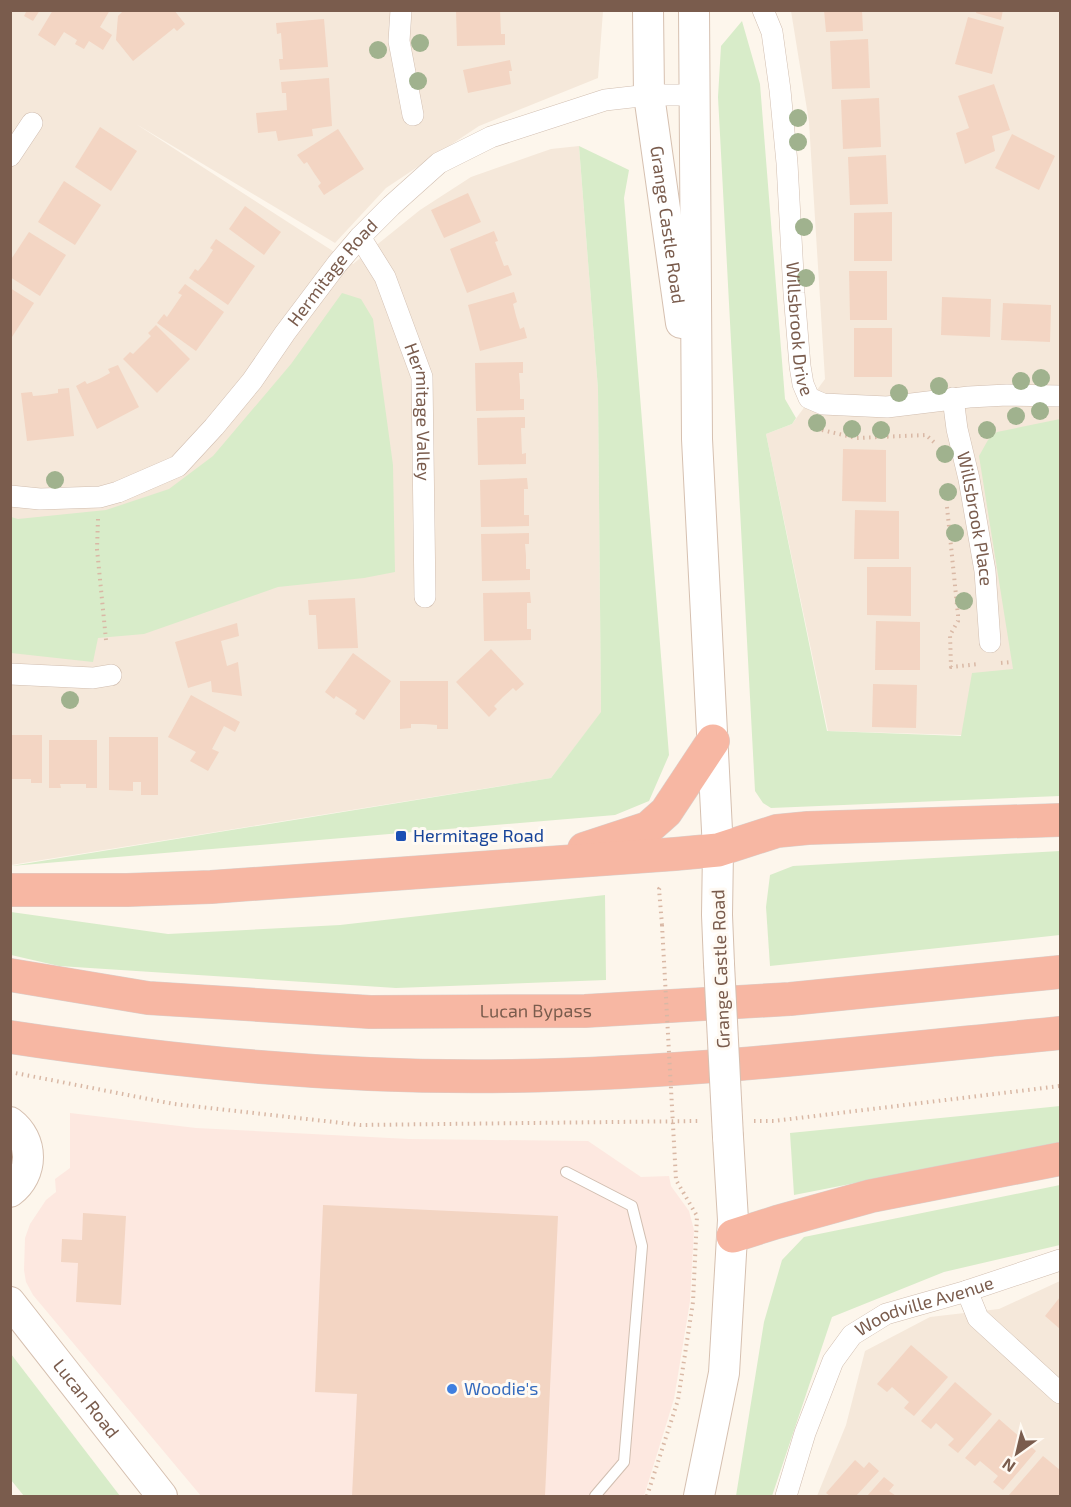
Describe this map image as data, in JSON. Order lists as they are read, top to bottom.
{
  "streets": {
    "highway": ["Lucan Bypass"],
    "main road": ["Grange Castle Road", "Lucan Road"],
    "street": [
      "Hermitage Road",
      "Willsbrook Drive",
      "Hermitage Valley",
      "Willsbrook Place",
      "Woodville Avenue"
    ]
  },
  "crossings": [
    ["Grange Castle Road", "Hermitage Road"],
    ["Hermitage Road", "Hermitage Valley"],
    ["Willsbrook Drive", "Willsbrook Place"]
  ],
  "places": {
    "transit": ["Hermitage Road"],
    "other": ["Woodie's"]
  },
  "north": "bottom left"
}
